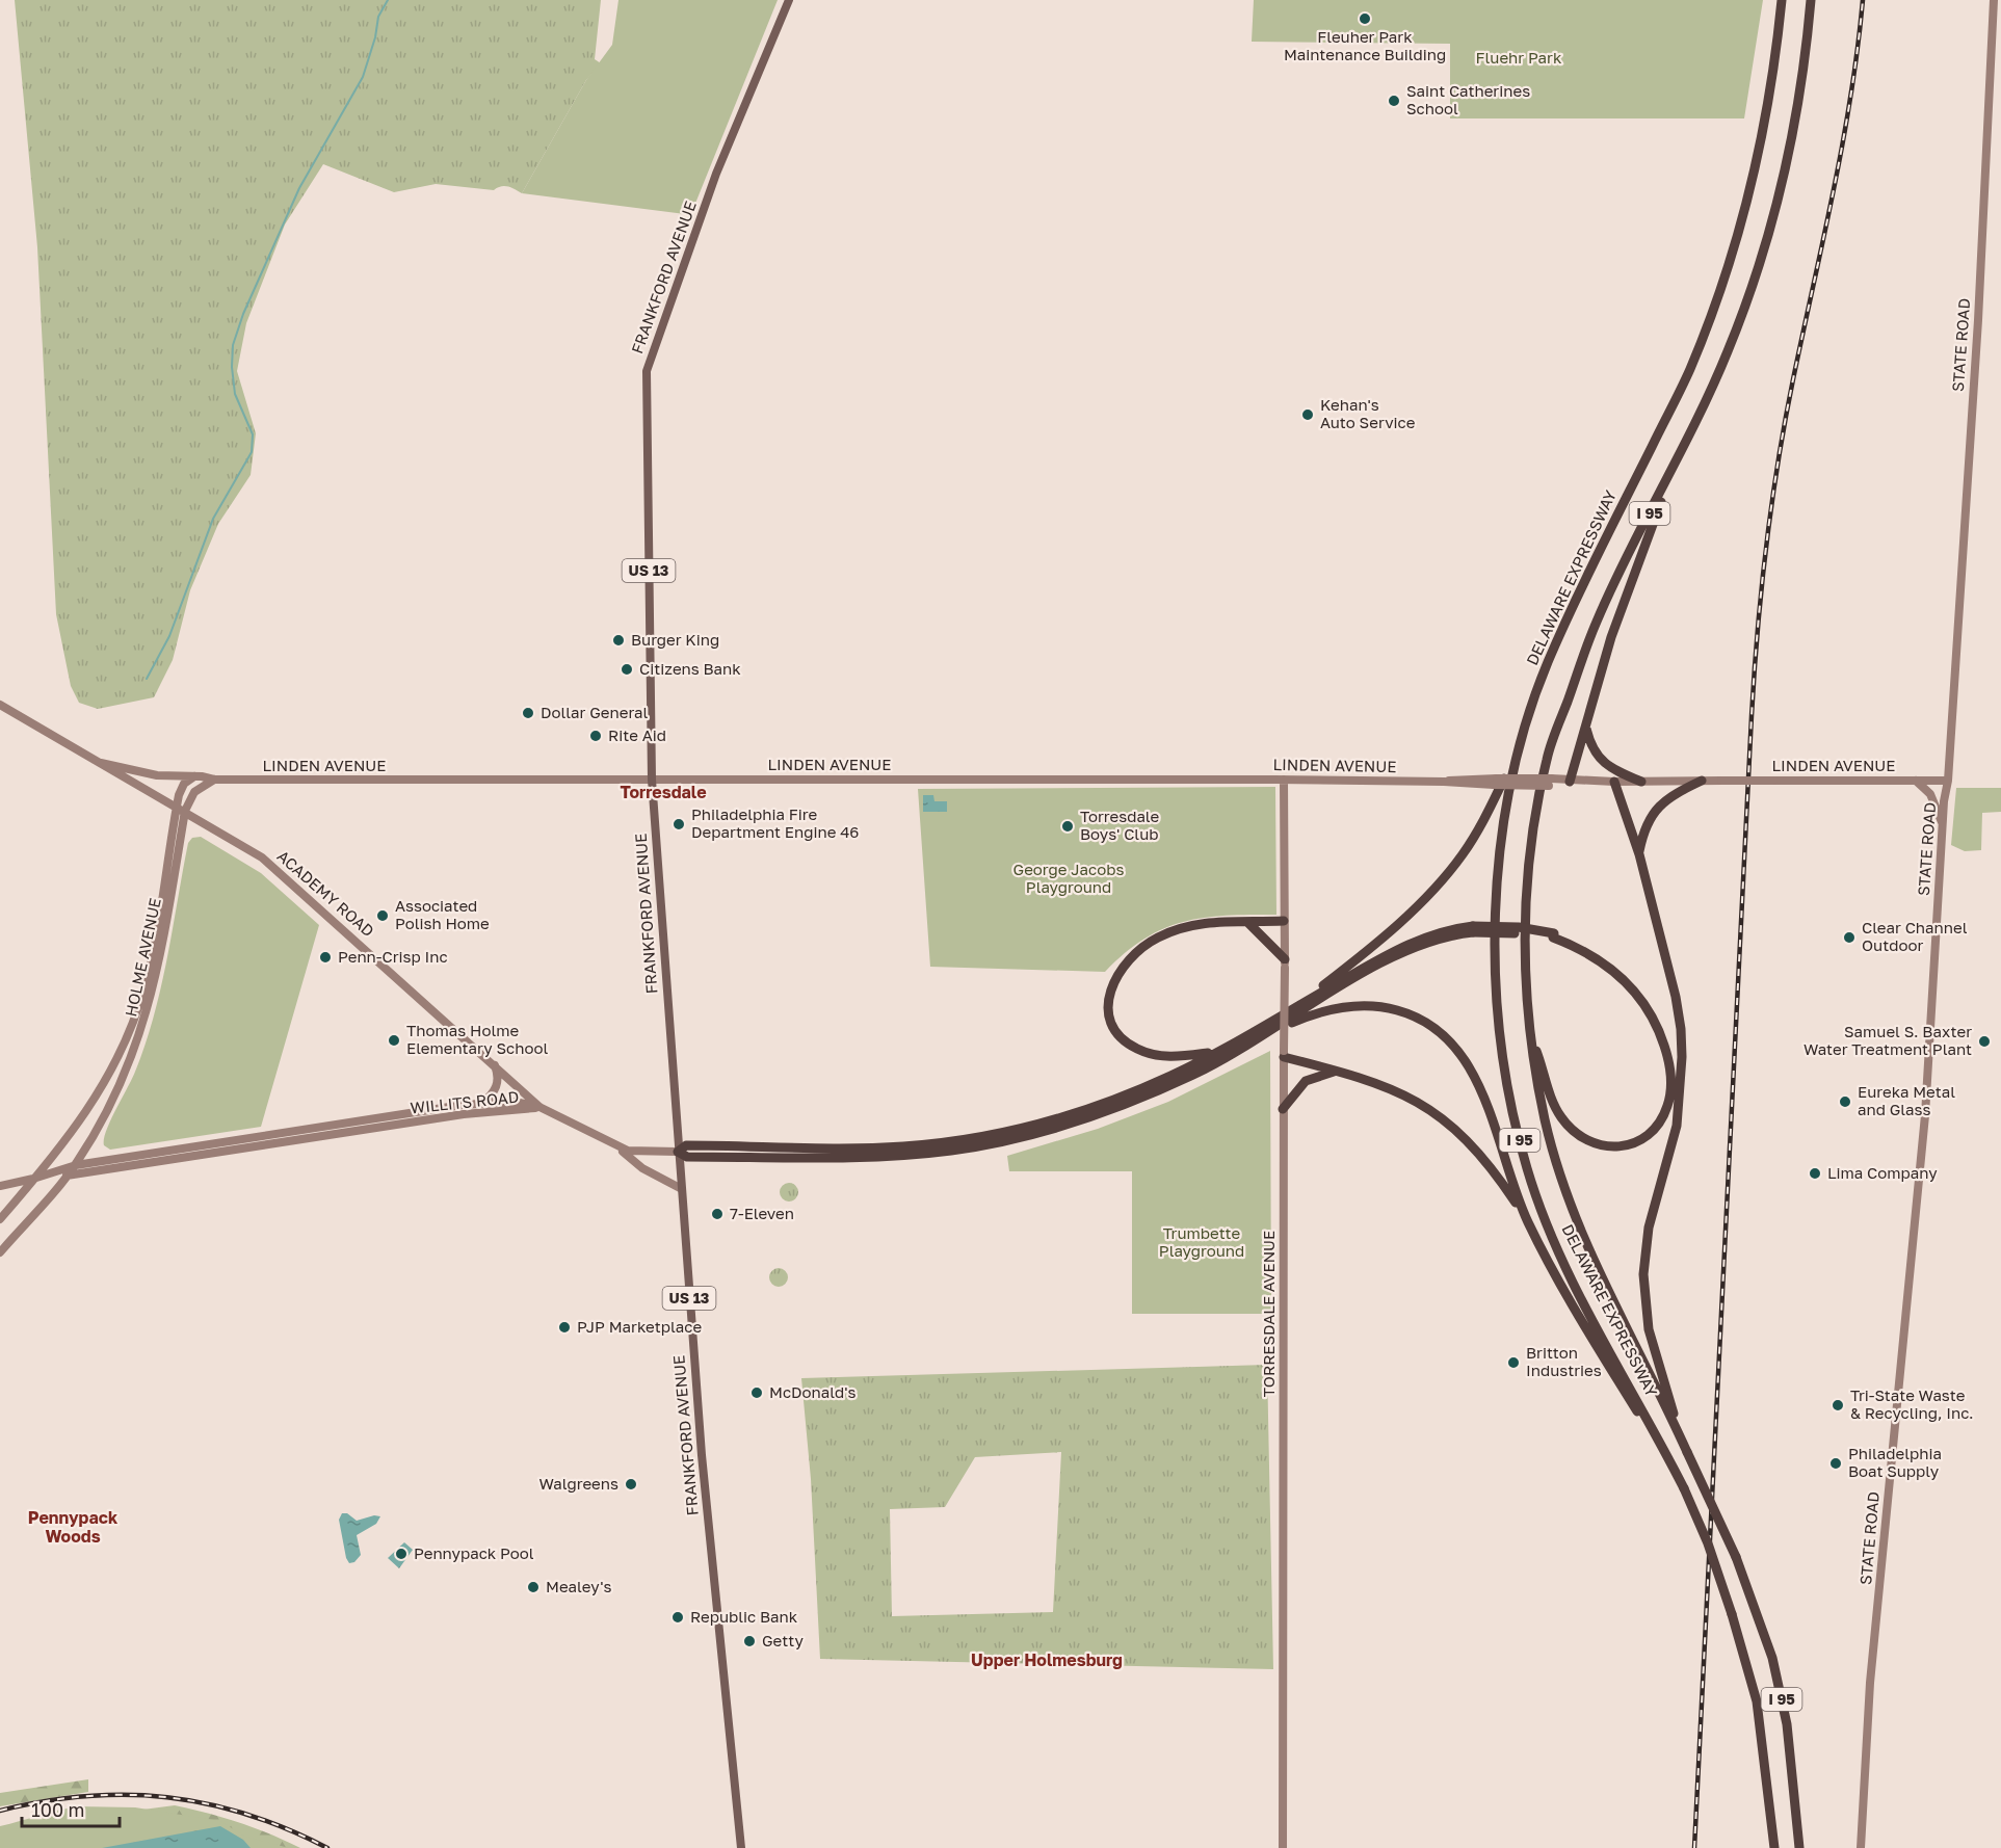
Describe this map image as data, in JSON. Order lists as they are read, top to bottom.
{
  "streets": {
    "highway": ["I 95", "DELAWARE EXPRESSWAY"],
    "main road": [
      "FRANKFORD AVENUE",
      "STATE ROAD",
      "US 13",
      "LINDEN AVENUE",
      "ACADEMY ROAD",
      "HOLME AVENUE",
      "WILLITS ROAD",
      "TORRESDALE AVENUE"
    ]
  },
  "crossings": [
    ["FRANKFORD AVENUE", "LINDEN AVENUE"],
    ["FRANKFORD AVENUE", "ACADEMY ROAD"],
    ["STATE ROAD", "LINDEN AVENUE"],
    ["LINDEN AVENUE", "ACADEMY ROAD"],
    ["LINDEN AVENUE", "TORRESDALE AVENUE"],
    ["ACADEMY ROAD", "HOLME AVENUE"],
    ["ACADEMY ROAD", "WILLITS ROAD"],
    ["HOLME AVENUE", "WILLITS ROAD"]
  ],
  "districts": ["Torresdale", "Pennypack Woods", "Upper Holmesburg"],
  "parks": ["Fluehr Park", "George Jacobs Playground", "Trumbette Playground"],
  "places": [
    "Fleuher Park Maintenance Building",
    "Saint Catherines School",
    "Kehan's Auto Service",
    "Burger King",
    "Citizens Bank",
    "Dollar General",
    "Rite Aid",
    "Philadelphia Fire Department Engine 46",
    "Torresdale Boys' Club",
    "Associated Polish Home",
    "Clear Channel Outdoor",
    "Penn-Crisp Inc",
    "Thomas Holme Elementary School",
    "Samuel S. Baxter Water Treatment Plant",
    "Eureka Metal and Glass",
    "Lima Company",
    "7-Eleven",
    "PJP Marketplace",
    "Britton Industries",
    "McDonald's",
    "Tri-State Waste & Recycling, Inc.",
    "Philadelphia Boat Supply",
    "Walgreens",
    "Pennypack Pool",
    "Mealey's",
    "Republic Bank",
    "Getty"
  ],
  "scale_bar": "100 m"
}
